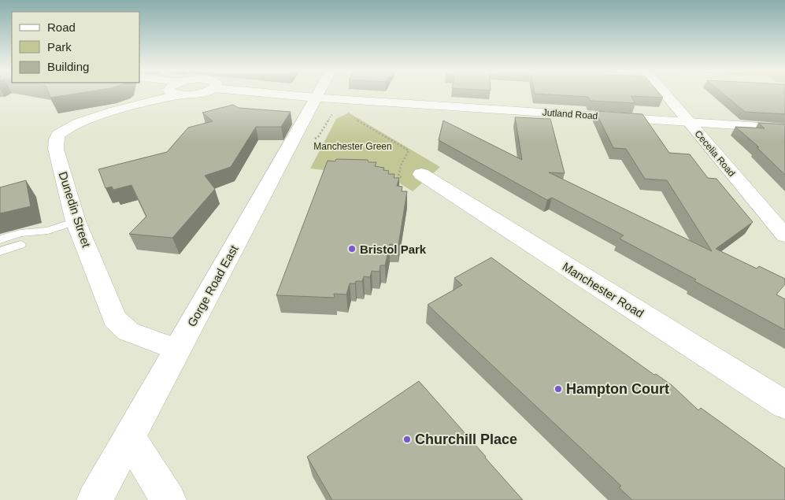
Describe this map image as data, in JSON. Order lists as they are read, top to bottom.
{
  "streets": {
    "street": [
      "Jutland Road",
      "Cecelia Road",
      "Dunedin Street",
      "Gorge Road East",
      "Manchester Road"
    ]
  },
  "crossings": [
    ["Jutland Road", "Cecelia Road"],
    ["Jutland Road", "Gorge Road East"],
    ["Dunedin Street", "Gorge Road East"]
  ],
  "parks": ["Manchester Green"],
  "places": ["Bristol Park", "Hampton Court", "Churchill Place"],
  "legend": ["Road", "Park", "Building"]
}
